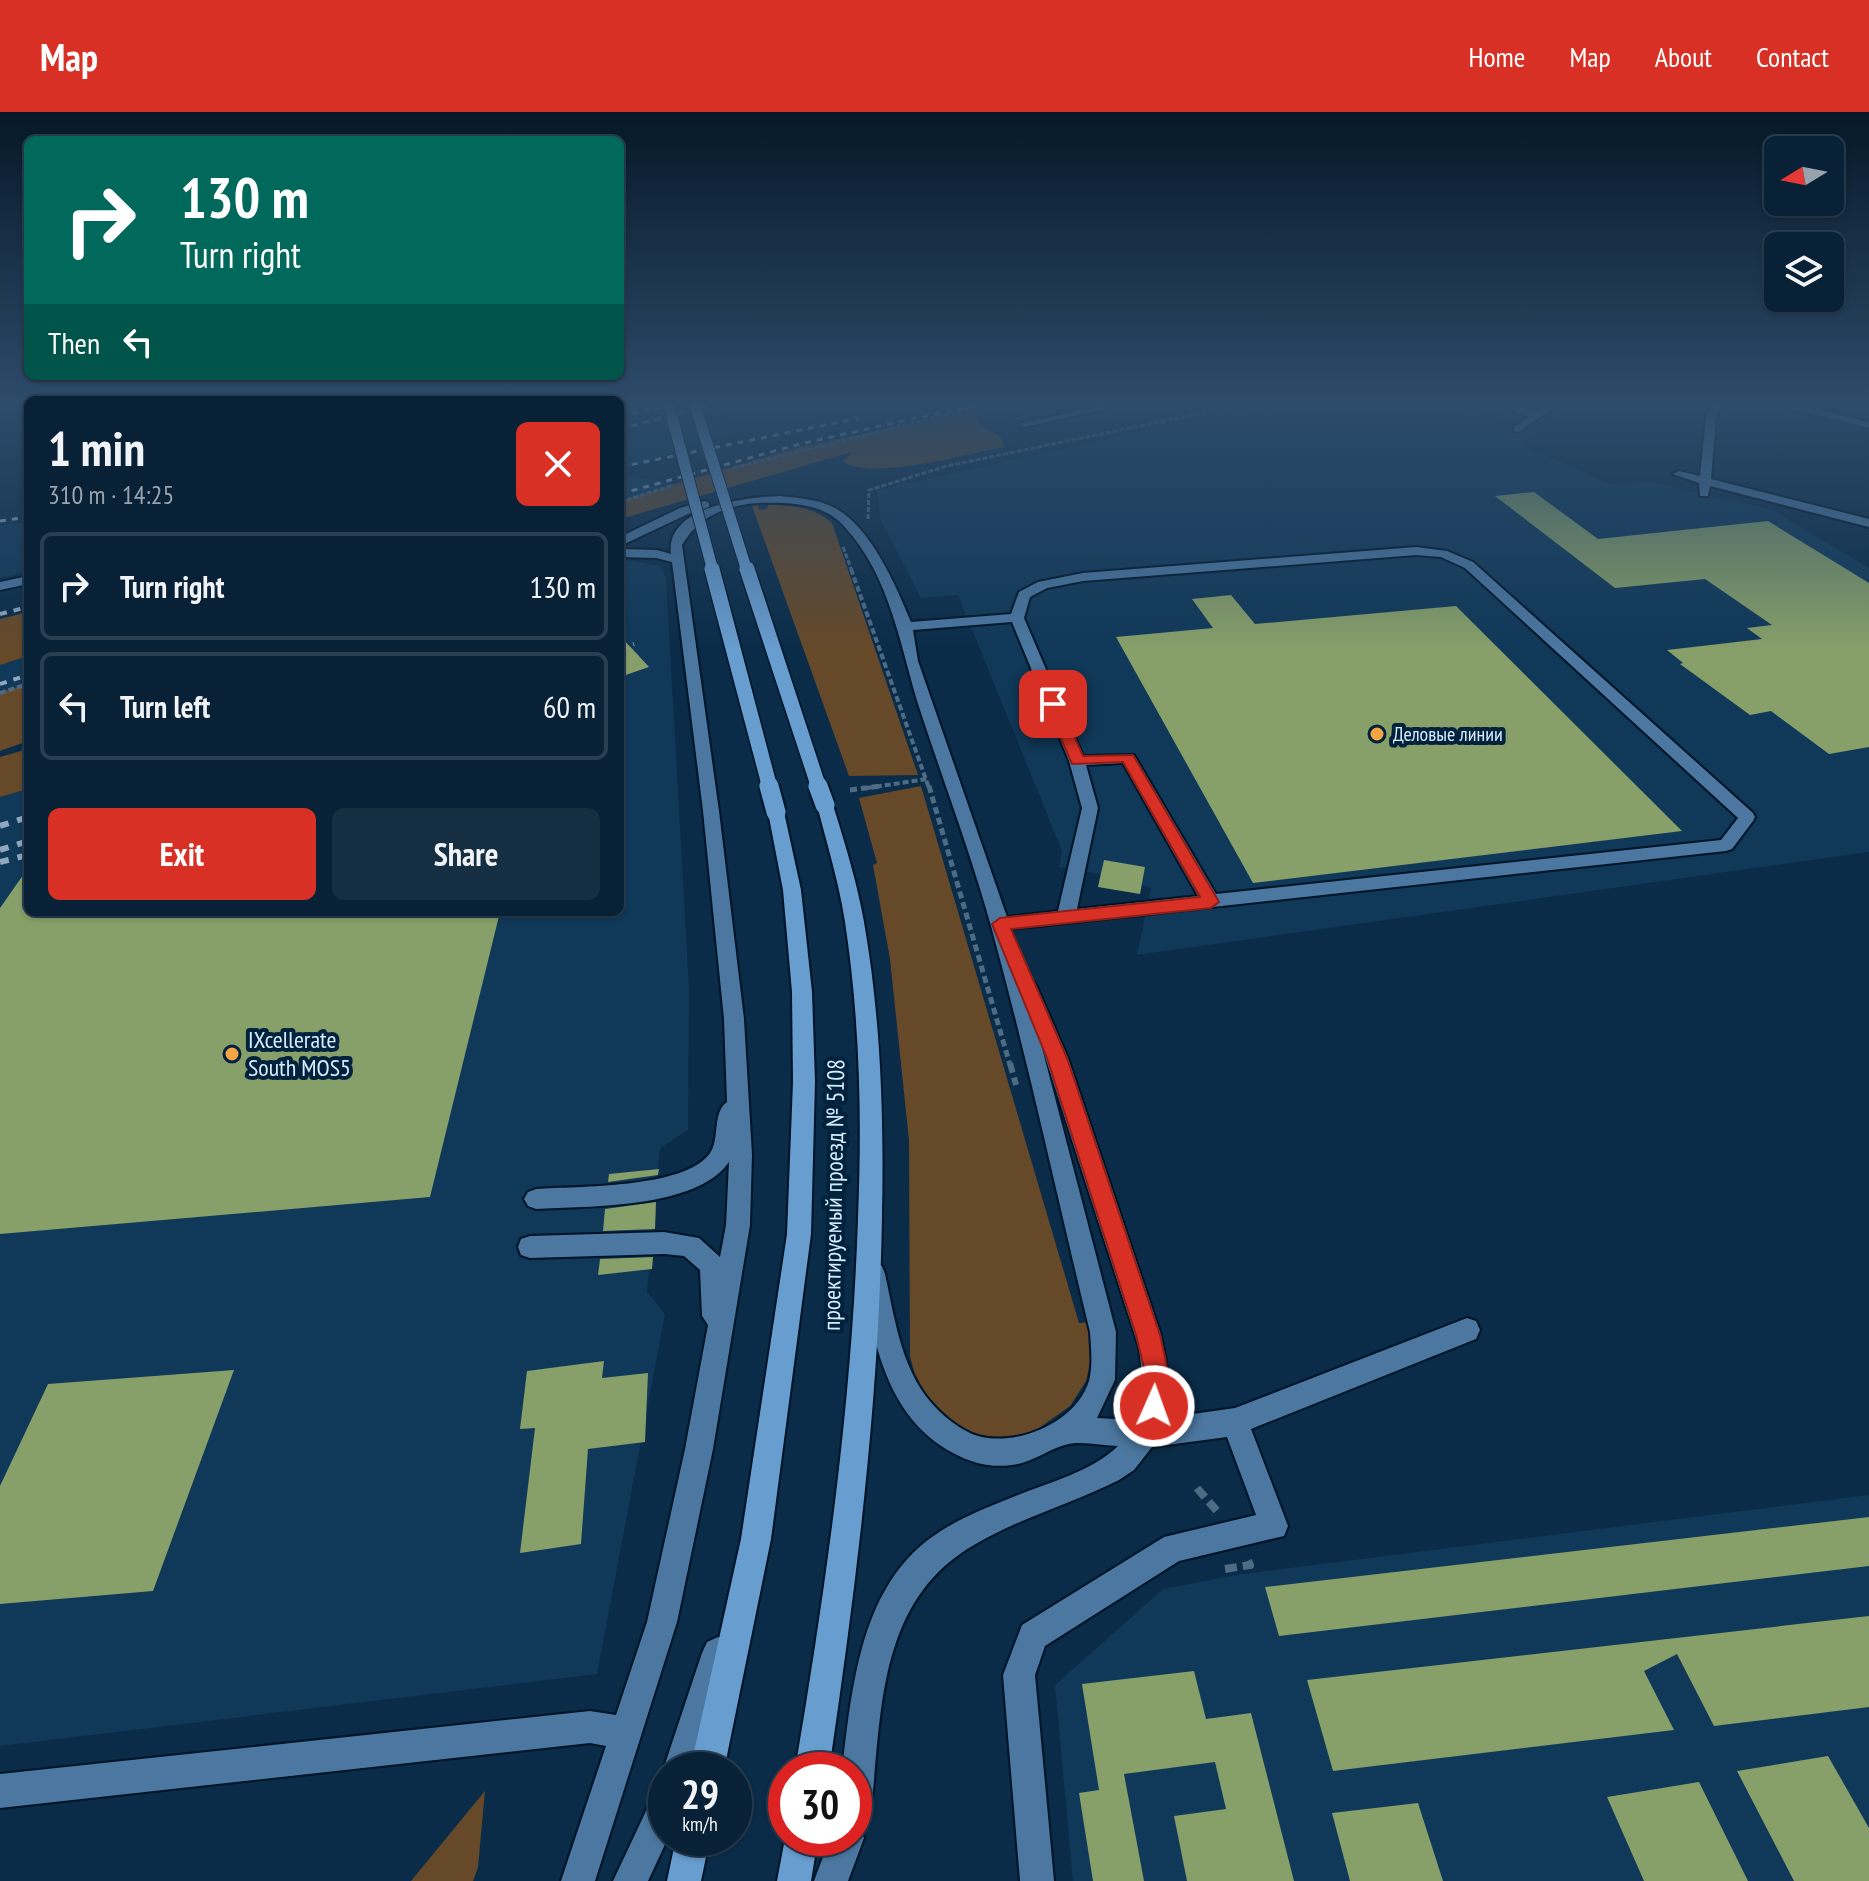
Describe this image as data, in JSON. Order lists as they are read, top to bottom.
{
  "streets": {
    "main road": ["проектируемый проезд № 5108"]
  },
  "places": ["Деловые линии", "IXcellerate South MOS5"],
  "north": "left",
  "page": {
    "header": "Map",
    "nav": [
      "Home",
      "Map",
      "About",
      "Contact"
    ],
    "turn": ["130 m", "Turn right"],
    "then": "Then",
    "heading": ["1 min", "310 m · 14:25"],
    "list": [
      {
        "name": "Turn right",
        "value": "130 m"
      },
      {
        "name": "Turn left",
        "value": "60 m"
      }
    ],
    "buttons": ["Exit", "Share"],
    "speed": "29 km/h",
    "limit": "30"
  }
}
